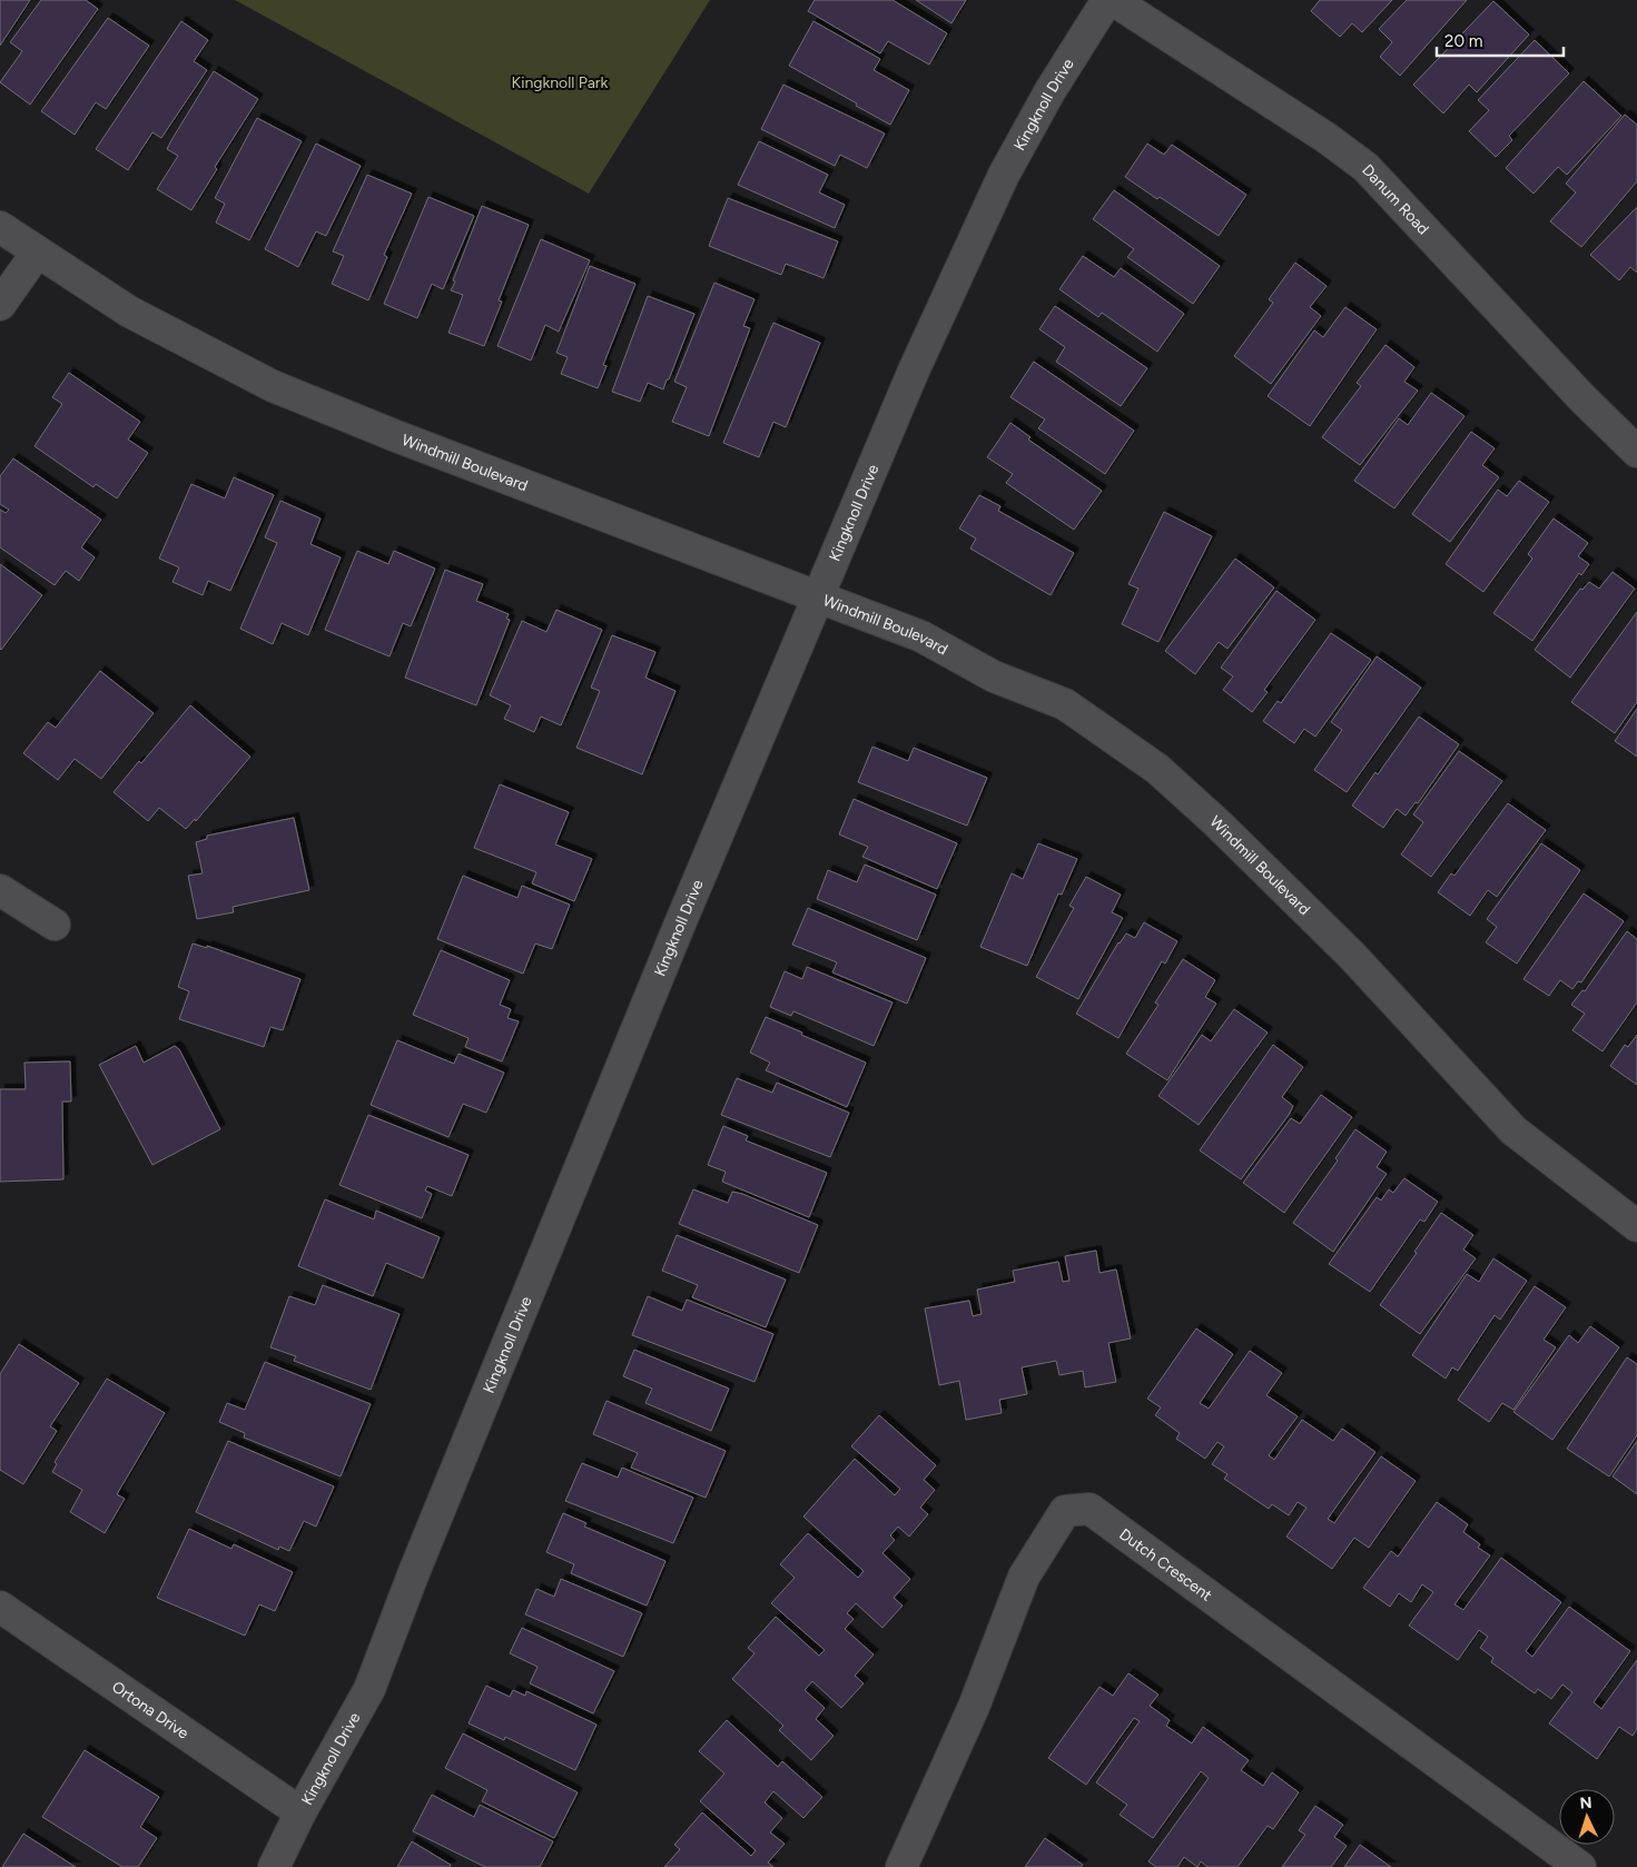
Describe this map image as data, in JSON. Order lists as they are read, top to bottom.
{
  "streets": {
    "street": [
      "Kingknoll Drive",
      "Danum Road",
      "Windmill Boulevard",
      "Dutch Crescent",
      "Ortona Drive"
    ]
  },
  "crossings": [
    ["Kingknoll Drive", "Windmill Boulevard"],
    ["Kingknoll Drive", "Ortona Drive"]
  ],
  "parks": ["Kingknoll Park"],
  "scale_bar": "20 m",
  "north": "top"
}
